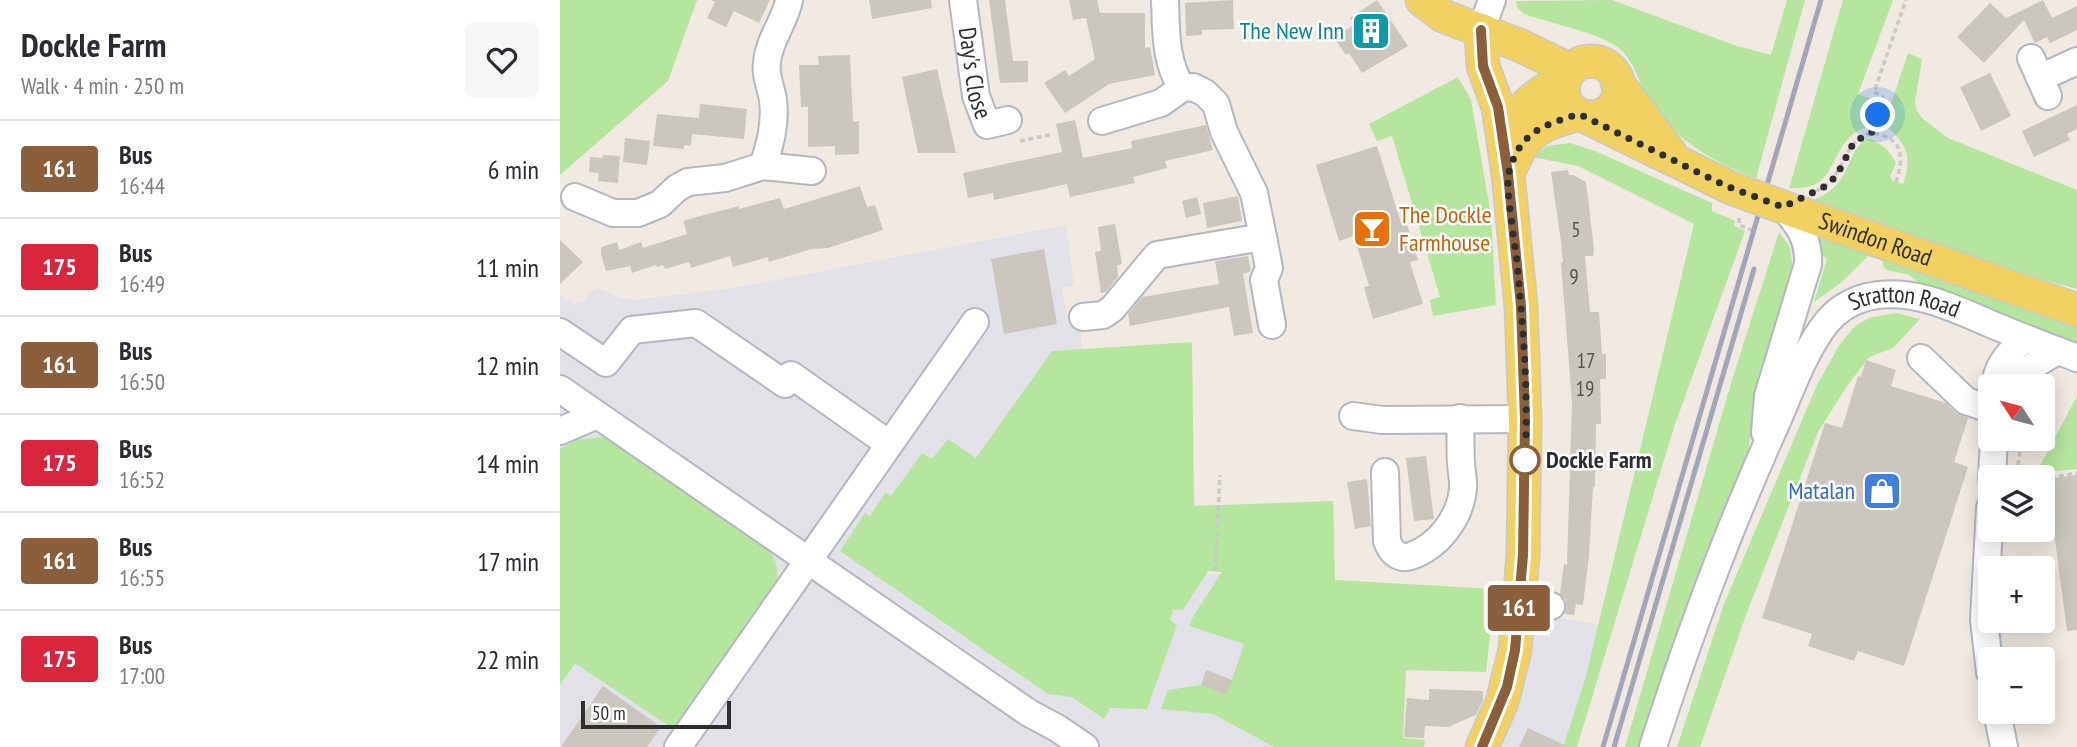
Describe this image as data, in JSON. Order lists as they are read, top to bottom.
{
  "streets": {
    "main road": ["Swindon Road"],
    "street": ["Day's Close", "Stratton Road"]
  },
  "crossings": [
    ["Swindon Road", "Stratton Road"]
  ],
  "places": {
    "building": ["The New Inn"],
    "bar": ["The Dockle Farmhouse"],
    "other": ["Dockle Farm"],
    "shop": ["Matalan"]
  },
  "lines": ["bus line 161"],
  "house_numbers": [
    "5",
    "9",
    "17",
    "19"
  ],
  "scale_bar": "50 m",
  "north": "top left",
  "page": {
    "heading": ["Dockle Farm", "Walk · 4 min · 250 m"],
    "on_map": "161",
    "list": [
      {
        "mark": "161",
        "name": "Bus",
        "note": "16:44",
        "value": "6 min"
      },
      {
        "mark": "175",
        "name": "Bus",
        "note": "16:49",
        "value": "11 min"
      },
      {
        "mark": "161",
        "name": "Bus",
        "note": "16:50",
        "value": "12 min"
      },
      {
        "mark": "175",
        "name": "Bus",
        "note": "16:52",
        "value": "14 min"
      },
      {
        "mark": "161",
        "name": "Bus",
        "note": "16:55",
        "value": "17 min"
      },
      {
        "mark": "175",
        "name": "Bus",
        "note": "17:00",
        "value": "22 min"
      }
    ],
    "map_buttons": ["+", "−"],
    "scale": "50 m"
  }
}
